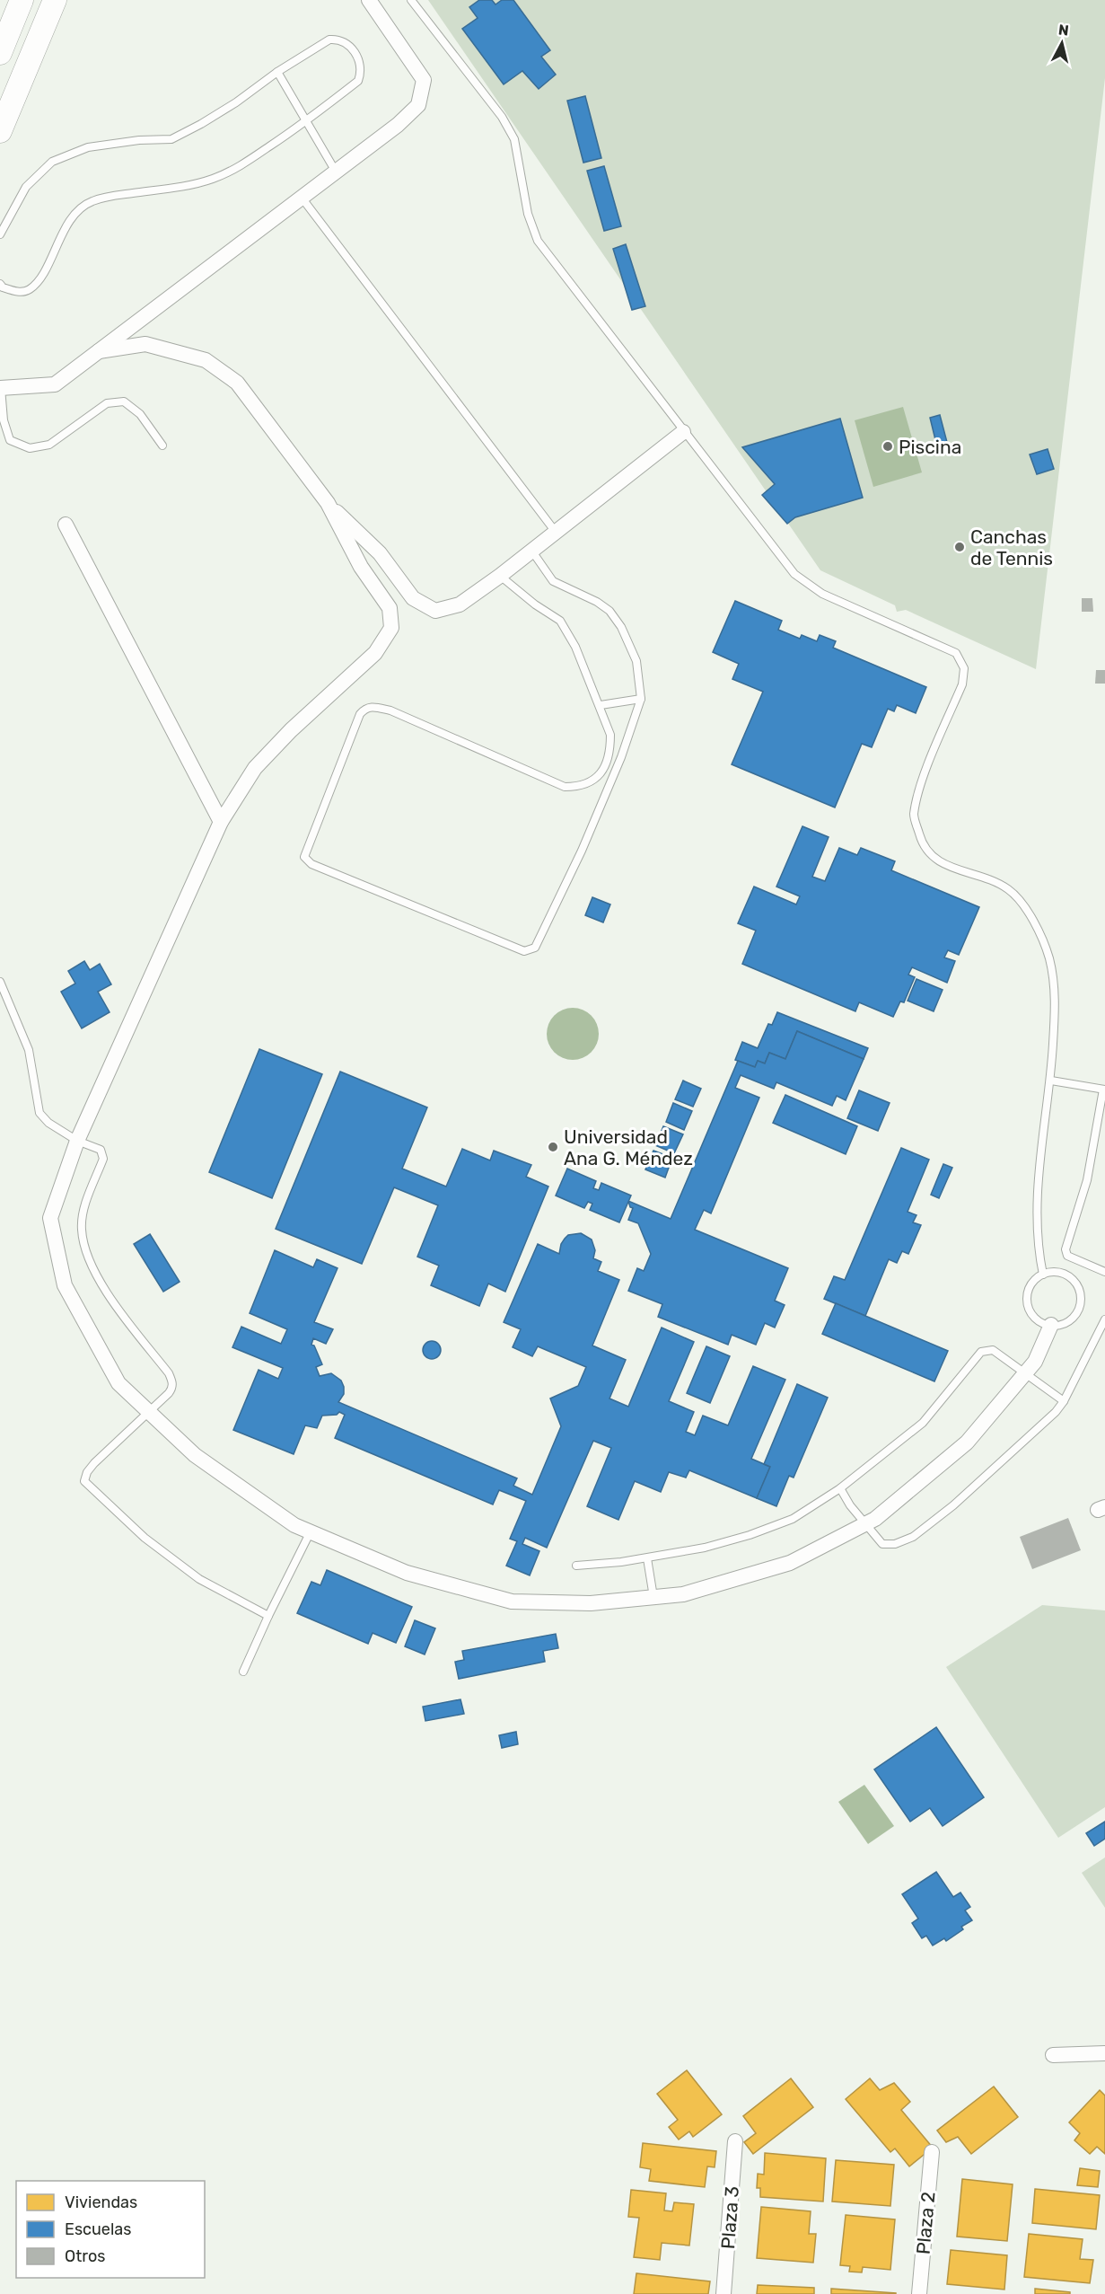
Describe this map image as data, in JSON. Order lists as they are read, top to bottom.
{
  "streets": {
    "street": ["Plaza 3", "Plaza 2"]
  },
  "places": ["Piscina", "Canchas de Tennis", "Universidad Ana G. Méndez"],
  "legend": ["Viviendas", "Escuelas", "Otros"],
  "north": "top"
}
